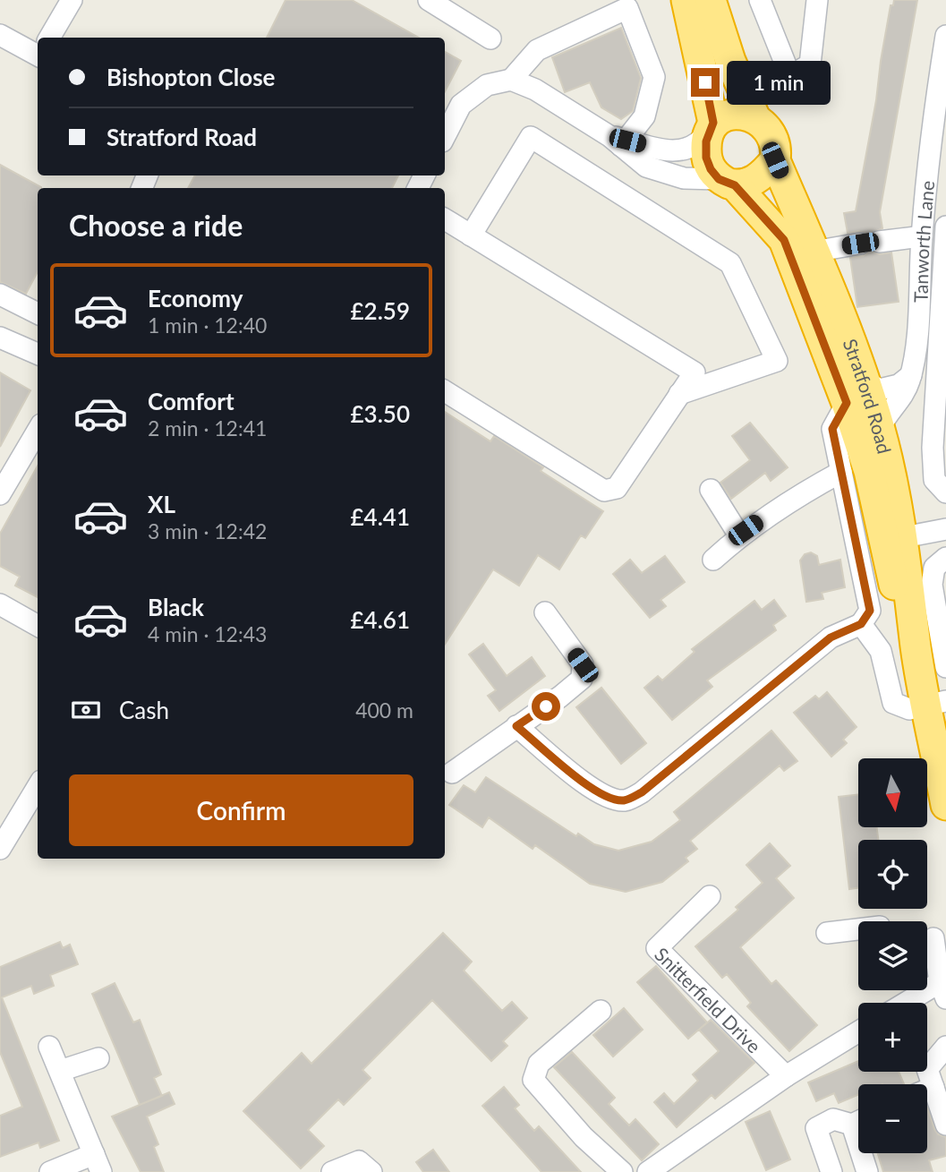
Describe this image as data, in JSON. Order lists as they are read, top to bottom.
{
  "streets": {
    "highway": ["Stratford Road"],
    "street": ["Tanworth Lane", "Snitterfield Drive"]
  },
  "crossings": [
    ["Tanworth Lane", "Stratford Road"]
  ],
  "north": "bottom",
  "page": {
    "banner": ["Bishopton Close", "Stratford Road"],
    "bubble": "1 min",
    "heading": "Choose a ride",
    "list": [
      {
        "name": "Economy",
        "note": "1 min · 12:40",
        "value": "£2.59"
      },
      {
        "name": "Comfort",
        "note": "2 min · 12:41",
        "value": "£3.50"
      },
      {
        "name": "XL",
        "note": "3 min · 12:42",
        "value": "£4.41"
      },
      {
        "name": "Black",
        "note": "4 min · 12:43",
        "value": "£4.61"
      }
    ],
    "pay": ["Cash", "400 m"],
    "map_buttons": ["+", "−"],
    "buttons": "Confirm"
  }
}
